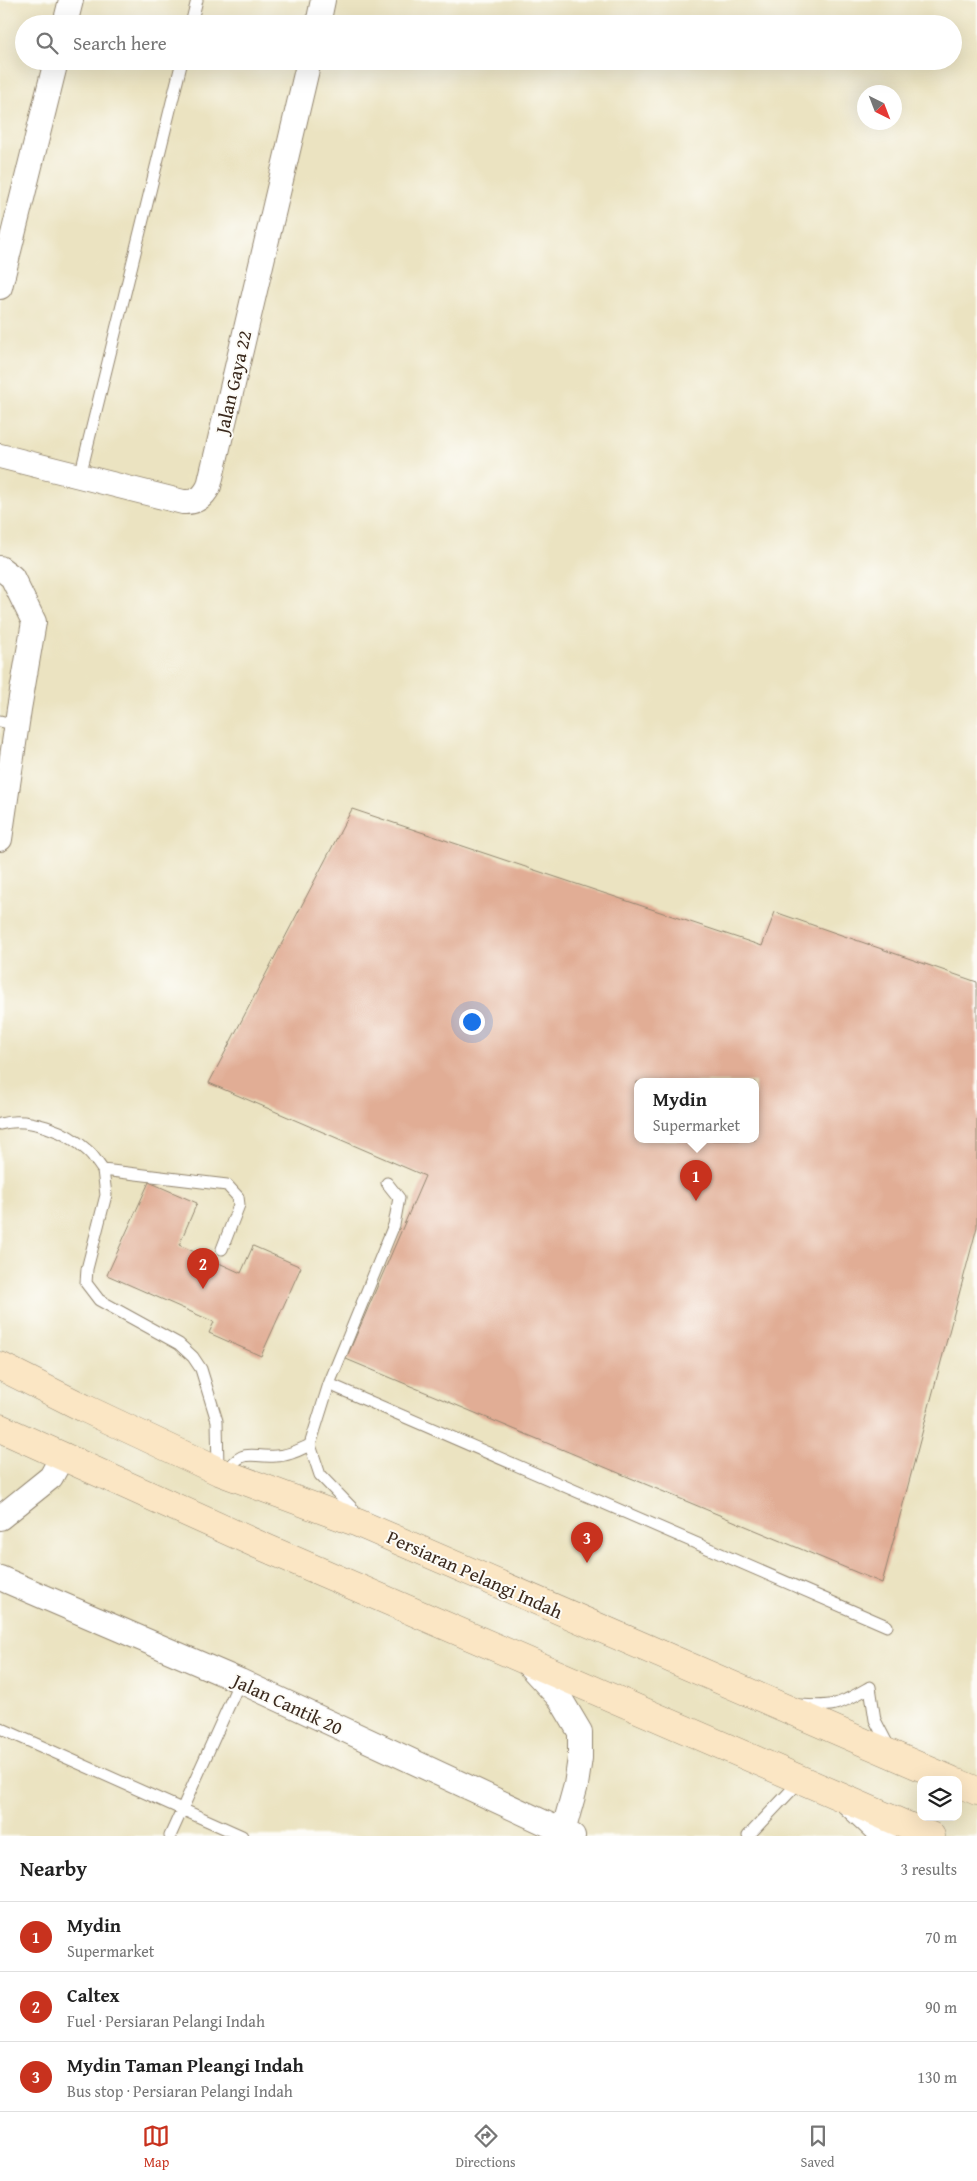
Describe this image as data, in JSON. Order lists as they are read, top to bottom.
{
  "streets": {
    "main road": ["Persiaran Pelangi Indah"],
    "street": ["Jalan Gaya 22", "Jalan Cantik 20"]
  },
  "north": "bottom right",
  "page": {
    "search": "Search here",
    "popup": ["Mydin", "Supermarket"],
    "pins": ["1", "2", "3"],
    "heading": ["Nearby", "3 results"],
    "list": [
      {
        "mark": "1",
        "name": "Mydin",
        "note": "Supermarket",
        "value": "70 m"
      },
      {
        "mark": "2",
        "name": "Caltex",
        "note": "Fuel · Persiaran Pelangi Indah",
        "value": "90 m"
      },
      {
        "mark": "3",
        "name": "Mydin Taman Pleangi Indah",
        "note": "Bus stop · Persiaran Pelangi Indah",
        "value": "130 m"
      }
    ],
    "nav": ["Map", "Directions", "Saved"]
  }
}
